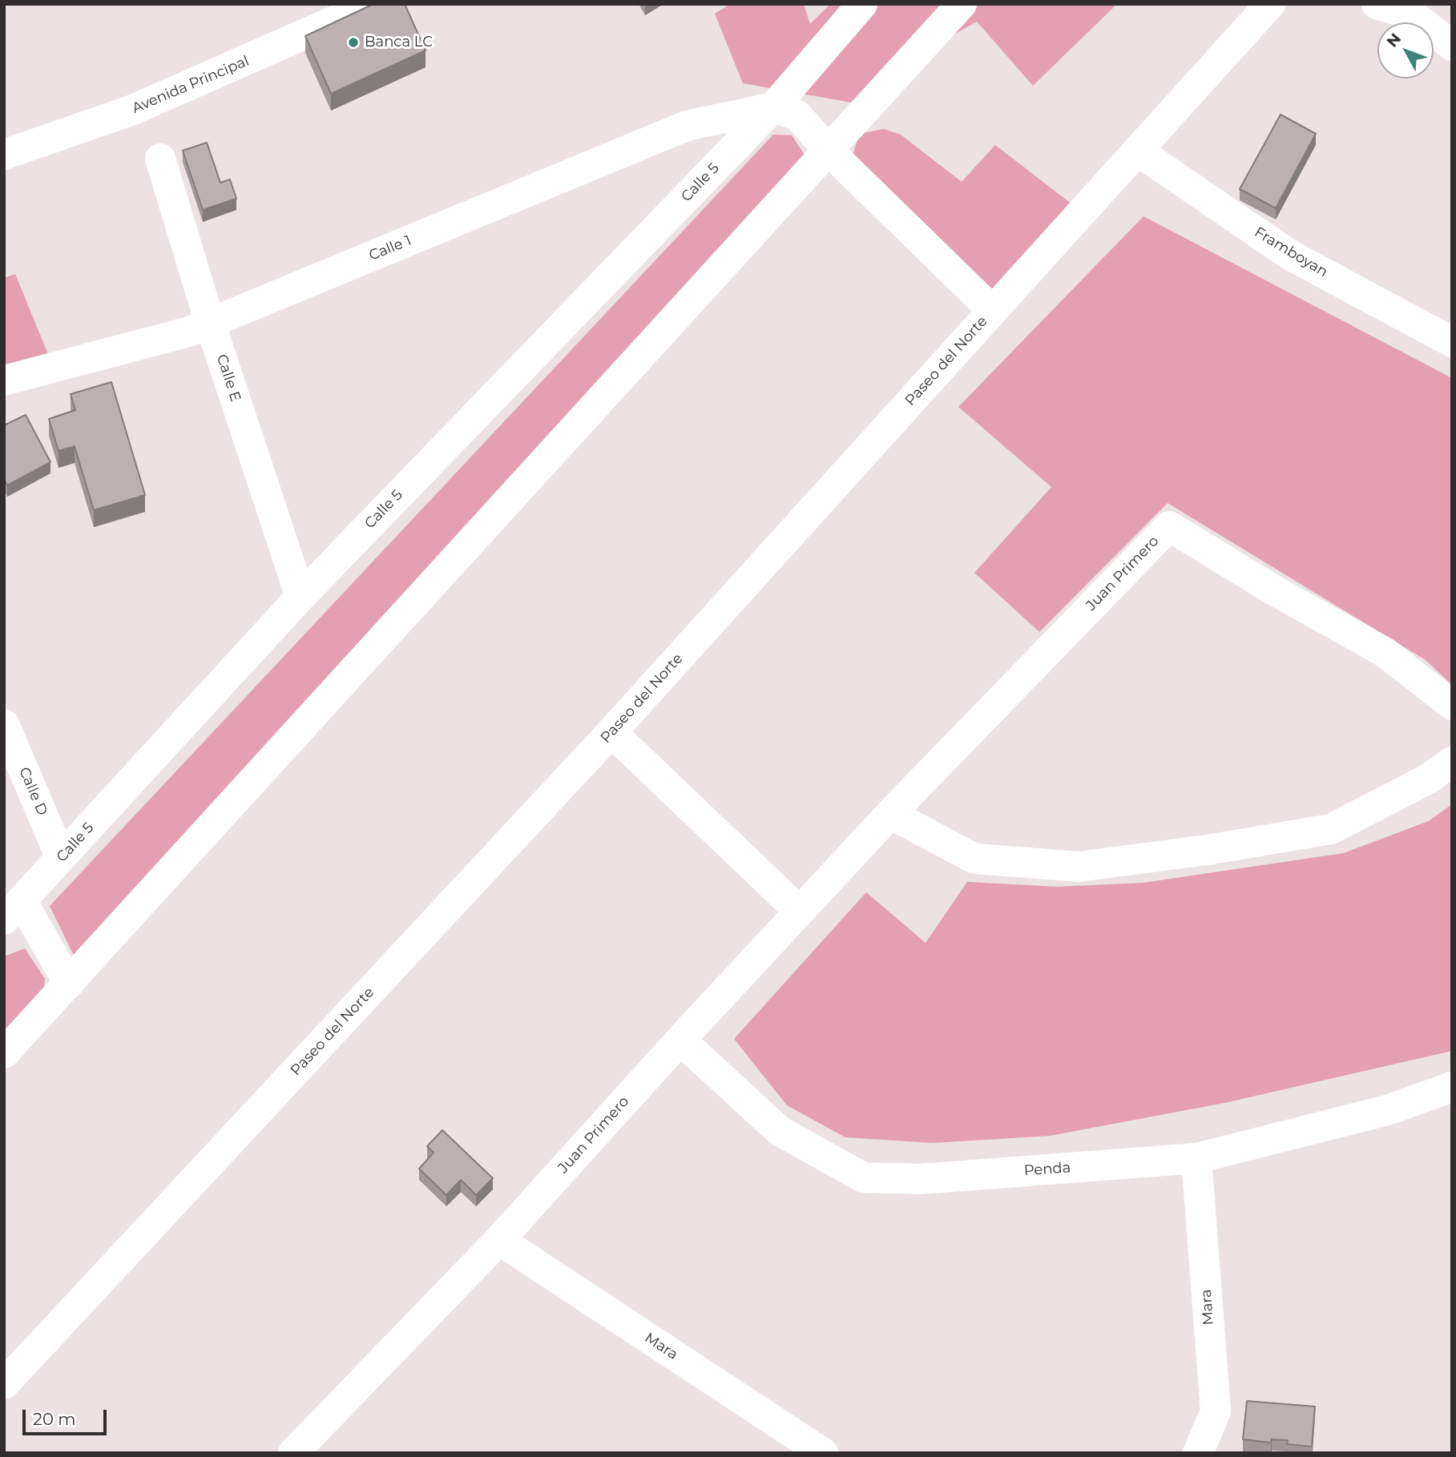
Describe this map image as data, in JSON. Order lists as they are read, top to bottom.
{
  "streets": {
    "street": [
      "Avenida Principal",
      "Calle 5",
      "Calle 1",
      "Framboyan",
      "Paseo del Norte",
      "Calle E",
      "Juan Primero",
      "Calle D",
      "Penda",
      "Mara"
    ]
  },
  "crossings": [
    ["Calle 5", "Calle 1"],
    ["Calle 5", "Calle E"],
    ["Calle 5", "Calle D"],
    ["Calle 1", "Calle E"],
    ["Framboyan", "Paseo del Norte"],
    ["Juan Primero", "Penda"],
    ["Juan Primero", "Mara"],
    ["Penda", "Mara"]
  ],
  "places": ["Banca LC"],
  "scale_bar": "20 m",
  "north": "top left"
}
